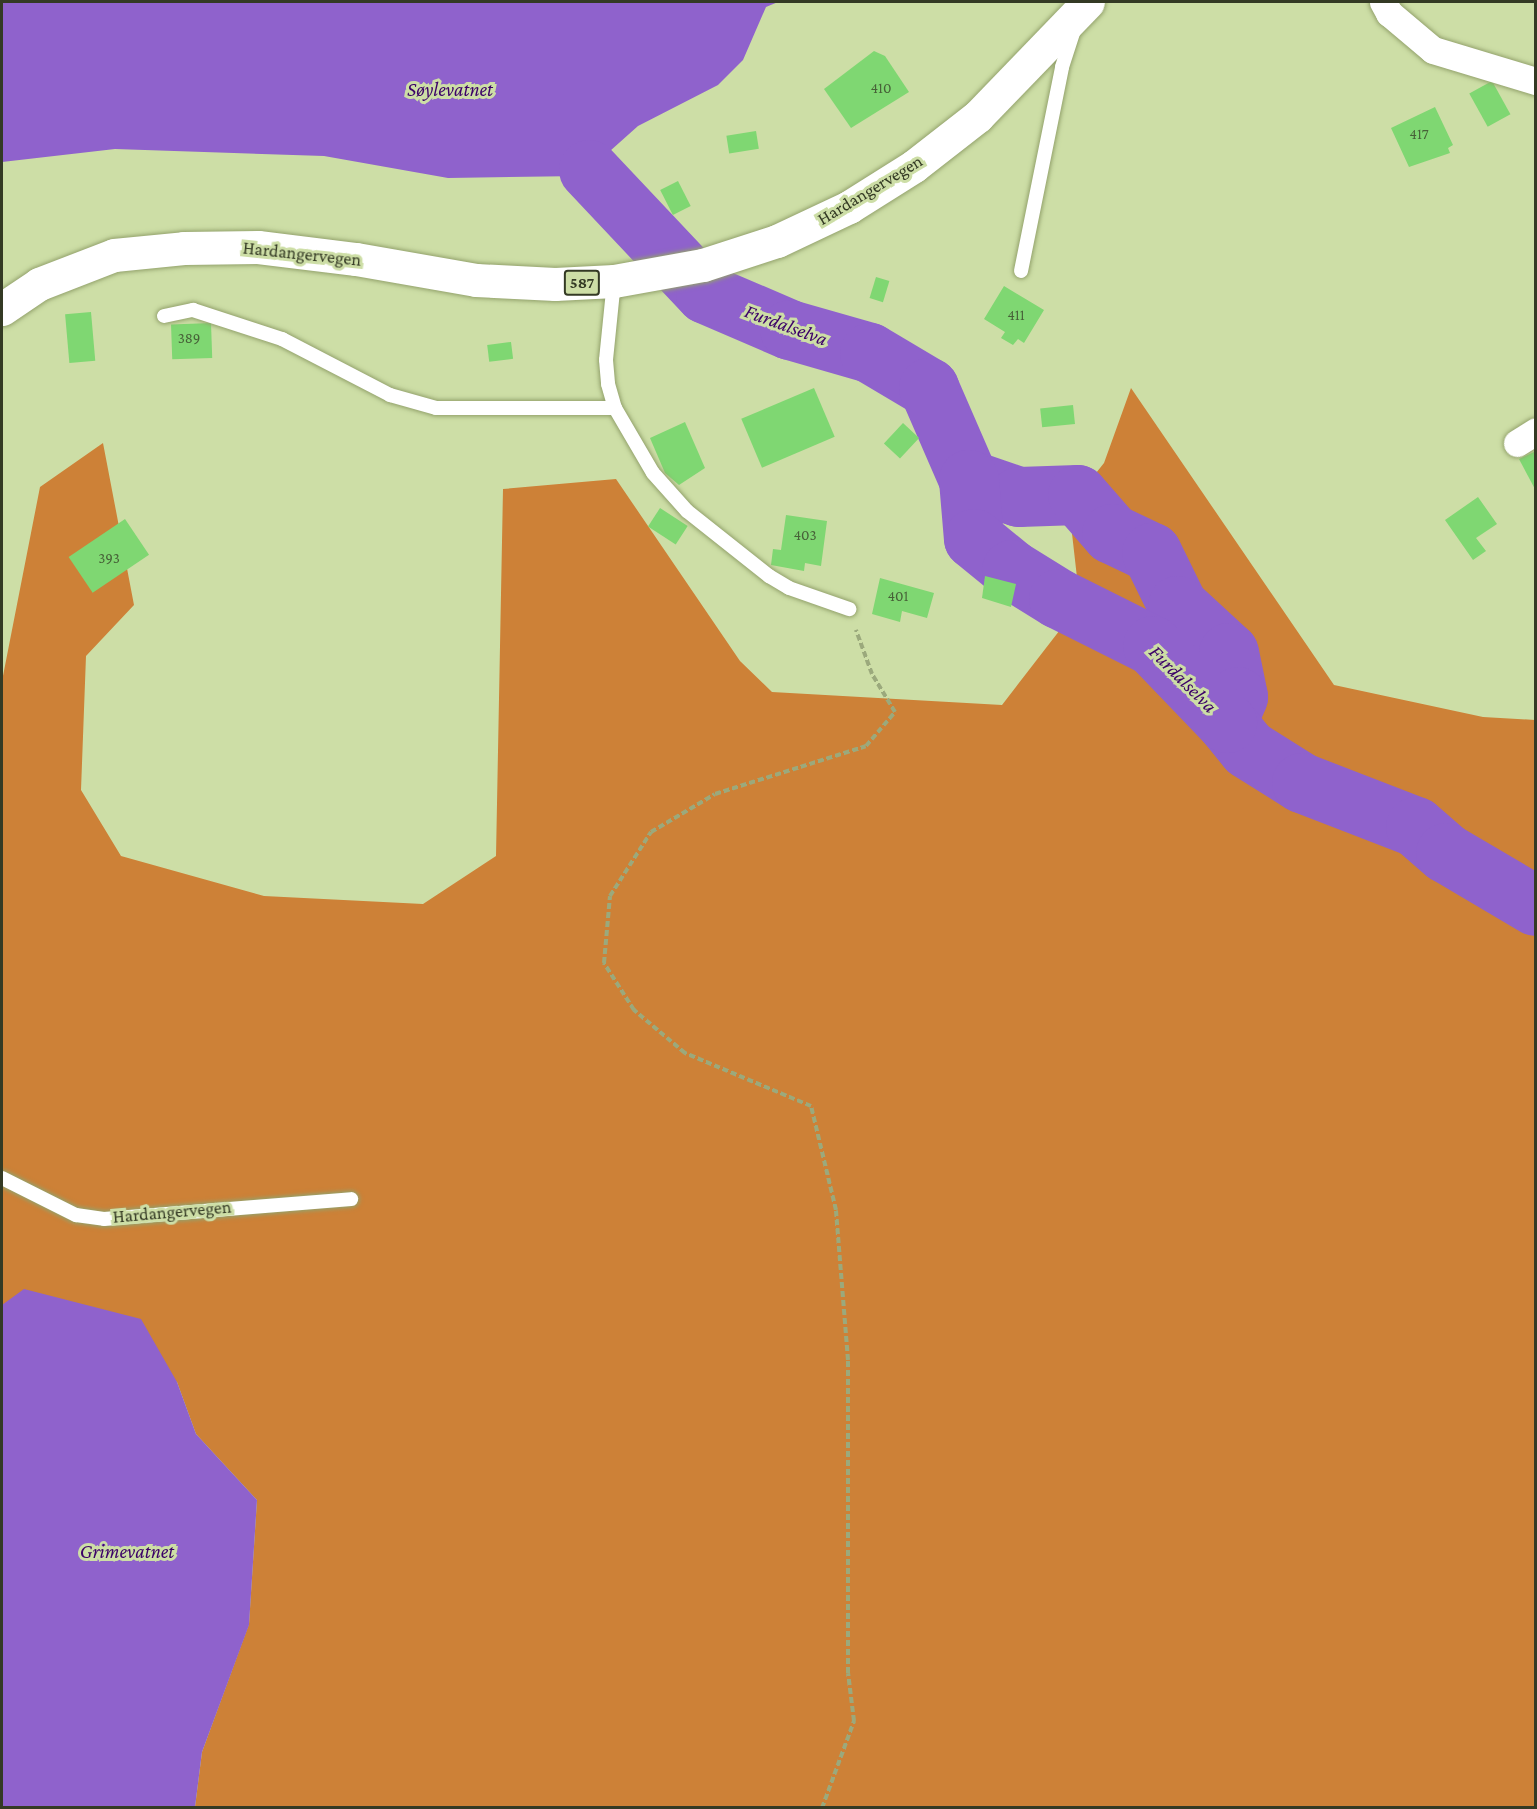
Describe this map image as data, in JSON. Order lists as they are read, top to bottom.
{
  "streets": {
    "main road": ["Hardangervegen", "587"]
  },
  "water": ["Søylevatnet", "Furdalselva", "Grimevatnet"],
  "house_numbers": [
    "410",
    "417",
    "411",
    "389",
    "403",
    "393",
    "401"
  ]
}
